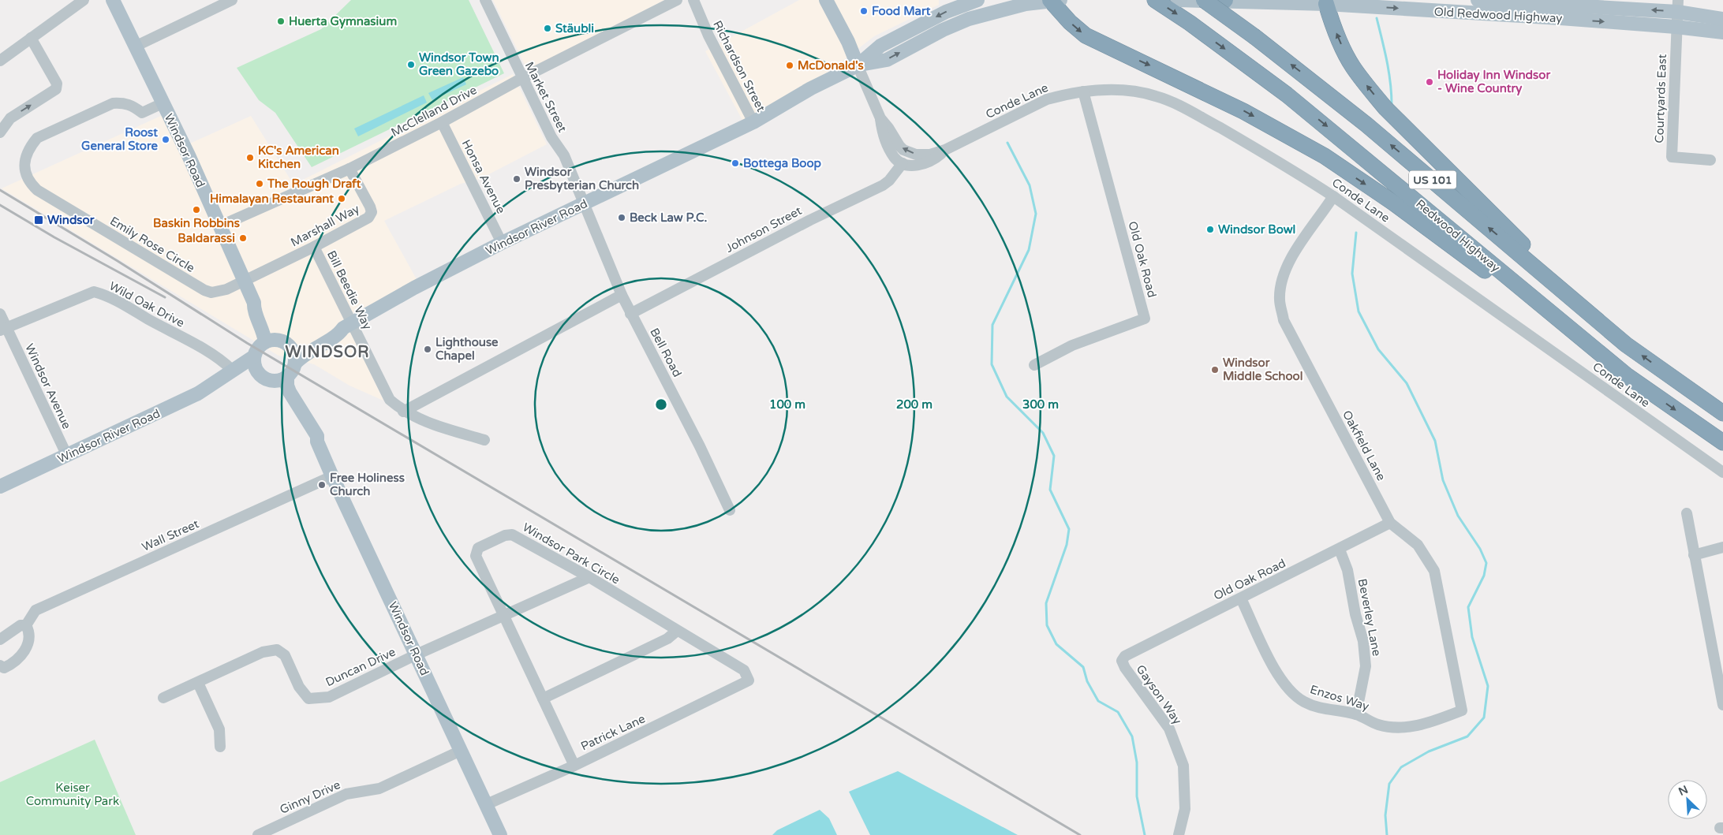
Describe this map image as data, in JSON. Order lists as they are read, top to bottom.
{
  "streets": {
    "highway": ["US 101", "Redwood Highway"],
    "main road": ["Old Redwood Highway", "Windsor Road", "Windsor River Road"],
    "street": [
      "Richardson Street",
      "Market Street",
      "Courtyards East",
      "Conde Lane",
      "McClelland Drive",
      "Honsa Avenue",
      "Marshall Way",
      "Johnson Street",
      "Emily Rose Circle",
      "Old Oak Road",
      "Bill Beedie Way",
      "Wild Oak Drive",
      "Bell Road",
      "Windsor Avenue",
      "Oakfield Lane",
      "Wall Street",
      "Windsor Park Circle",
      "Beverley Lane",
      "Duncan Drive",
      "Gayson Way",
      "Enzos Way",
      "Patrick Lane",
      "Ginny Drive"
    ]
  },
  "crossings": [
    ["Old Redwood Highway", "Courtyards East"],
    ["Richardson Street", "Windsor River Road"],
    ["Market Street", "McClelland Drive"],
    ["Market Street", "Windsor River Road"],
    ["Market Street", "Bell Road"],
    ["Conde Lane", "Windsor River Road"],
    ["Conde Lane", "Johnson Street"],
    ["Conde Lane", "Old Oak Road"],
    ["Conde Lane", "Oakfield Lane"],
    ["McClelland Drive", "Windsor Road"],
    ["McClelland Drive", "Honsa Avenue"],
    ["McClelland Drive", "Marshall Way"],
    ["Windsor Road", "Marshall Way"],
    ["Windsor Road", "Windsor River Road"],
    ["Windsor Road", "Emily Rose Circle"],
    ["Windsor Road", "Wall Street"],
    ["Windsor Road", "Duncan Drive"],
    ["Windsor Road", "Patrick Lane"],
    ["Windsor Road", "Ginny Drive"],
    ["Honsa Avenue", "Windsor River Road"],
    ["Marshall Way", "Emily Rose Circle"],
    ["Marshall Way", "Bill Beedie Way"],
    ["Windsor River Road", "Bill Beedie Way"],
    ["Windsor River Road", "Wild Oak Drive"],
    ["Windsor River Road", "Bell Road"],
    ["Windsor River Road", "Windsor Avenue"],
    ["Johnson Street", "Bell Road"],
    ["Old Oak Road", "Oakfield Lane"],
    ["Old Oak Road", "Beverley Lane"],
    ["Old Oak Road", "Gayson Way"],
    ["Old Oak Road", "Enzos Way"],
    ["Wild Oak Drive", "Windsor Avenue"],
    ["Oakfield Lane", "Enzos Way"],
    ["Windsor Park Circle", "Duncan Drive"],
    ["Windsor Park Circle", "Patrick Lane"],
    ["Beverley Lane", "Enzos Way"]
  ],
  "districts": ["WINDSOR"],
  "parks": ["Keiser Community Park"],
  "places": {
    "other": [
      "Food Mart",
      "Huerta Gymnasium",
      "Stäubli",
      "Windsor Town Green Gazebo",
      "McDonald's",
      "Holiday Inn Windsor - Wine Country",
      "Roost General Store",
      "KC's American Kitchen",
      "Bottega Boop",
      "Windsor Presbyterian Church",
      "The Rough Draft",
      "Himalayan Restaurant",
      "Baskin Robbins",
      "Beck Law P.C.",
      "Windsor Bowl",
      "Baldarassi",
      "Lighthouse Chapel",
      "Windsor Middle School",
      "Free Holiness Church"
    ],
    "transit": ["Windsor"]
  },
  "north": "top left",
  "rings": ["100 m", "200 m", "300 m"]
}
